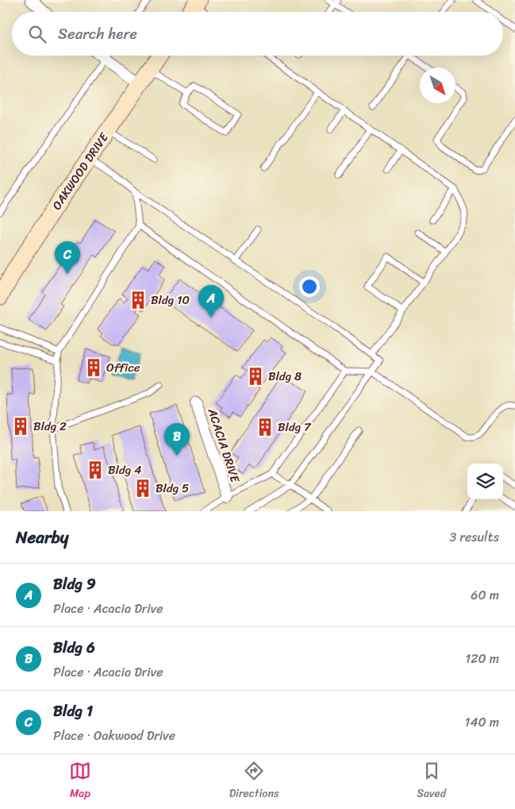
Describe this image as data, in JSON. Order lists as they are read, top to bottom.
{
  "streets": {
    "street": ["OAKWOOD DRIVE", "ACACIA DRIVE"]
  },
  "places": {
    "building": [
      "Bldg 10",
      "Office",
      "Bldg 8",
      "Bldg 2",
      "Bldg 7",
      "Bldg 4",
      "Bldg 5"
    ]
  },
  "north": "bottom right",
  "page": {
    "search": "Search here",
    "pins": ["C", "A", "B"],
    "heading": ["Nearby", "3 results"],
    "list": [
      {
        "mark": "A",
        "name": "Bldg 9",
        "note": "Place · Acacia Drive",
        "value": "60 m"
      },
      {
        "mark": "B",
        "name": "Bldg 6",
        "note": "Place · Acacia Drive",
        "value": "120 m"
      },
      {
        "mark": "C",
        "name": "Bldg 1",
        "note": "Place · Oakwood Drive",
        "value": "140 m"
      }
    ],
    "nav": ["Map", "Directions", "Saved"]
  }
}
